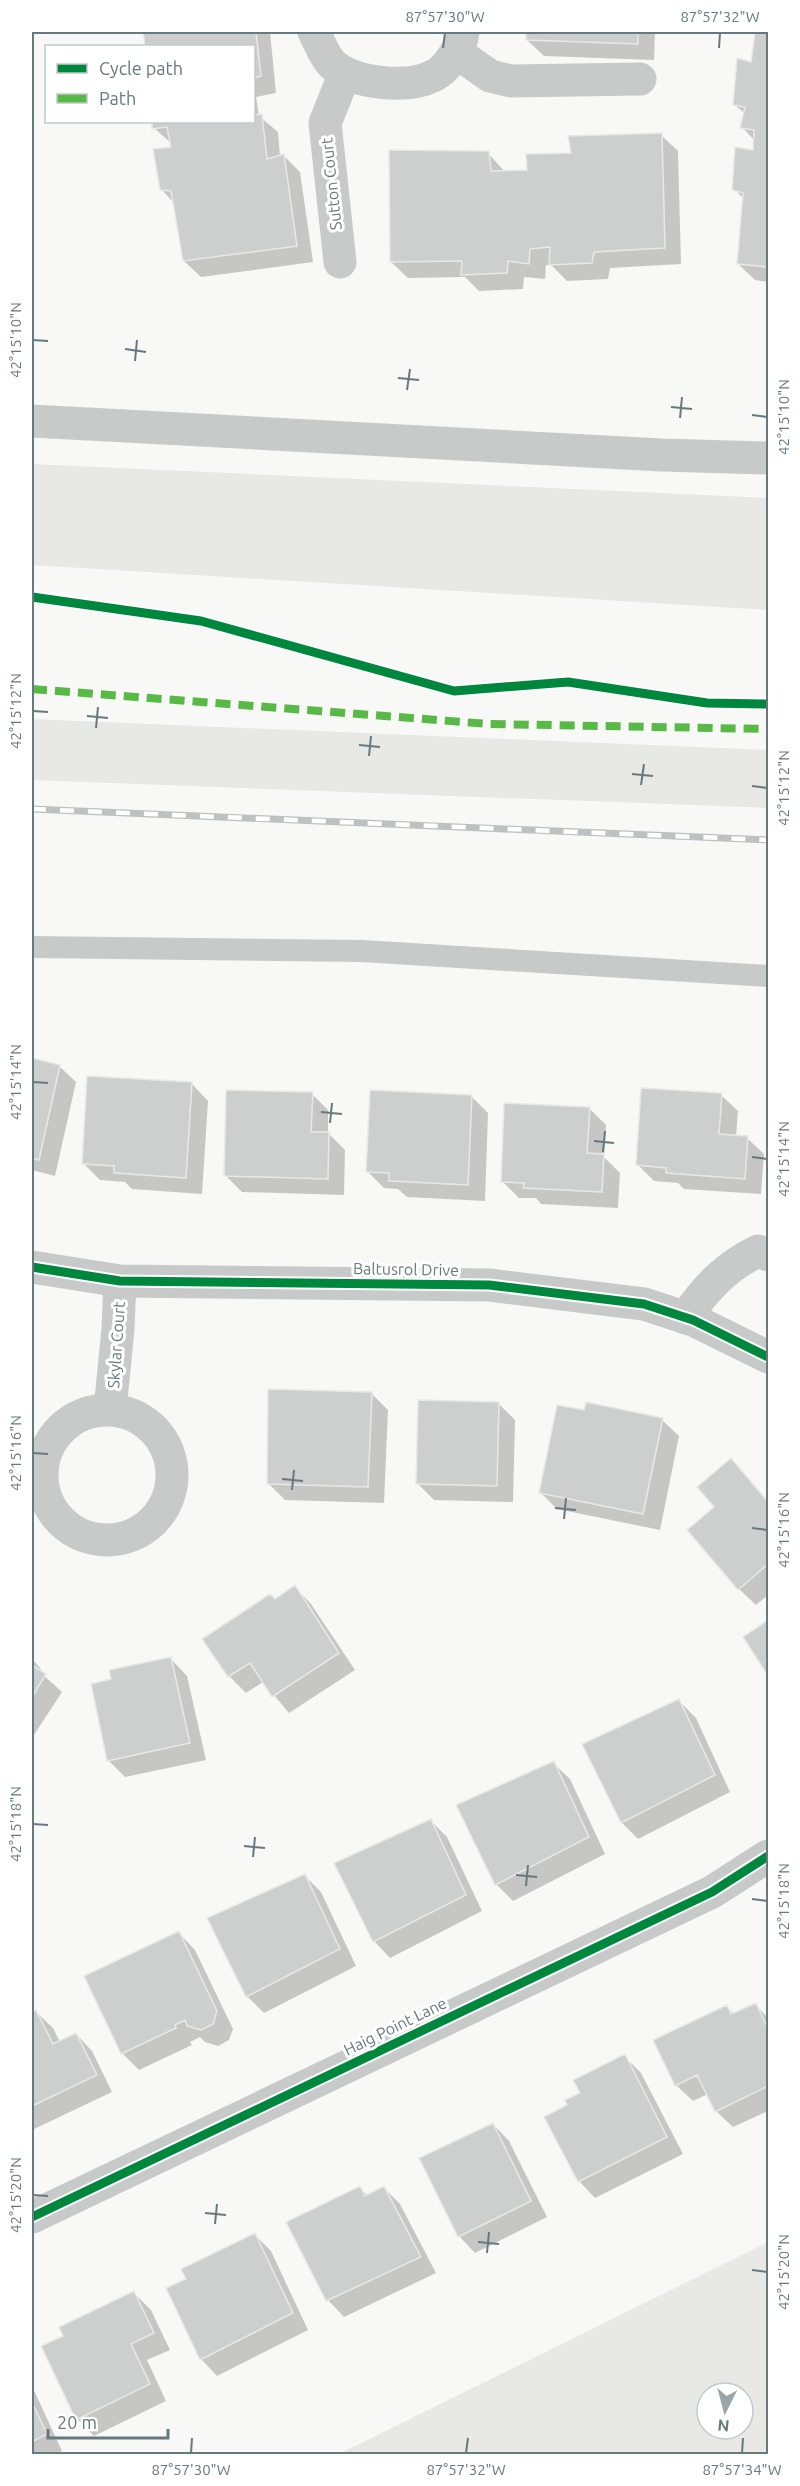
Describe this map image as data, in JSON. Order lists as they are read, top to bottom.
{
  "streets": {
    "street": [
      "Sutton Court",
      "Baltusrol Drive",
      "Skylar Court",
      "Haig Point Lane"
    ]
  },
  "crossings": [
    ["Baltusrol Drive", "Skylar Court"]
  ],
  "legend": ["Cycle path", "Path"],
  "scale_bar": "20 m",
  "north": "bottom",
  "coordinates": [
    "87°57'30\"W",
    "87°57'32\"W",
    "42°15'10\"N",
    "42°15'12\"N",
    "42°15'14\"N",
    "42°15'16\"N",
    "42°15'18\"N",
    "42°15'20\"N",
    "87°57'34\"W"
  ]
}
